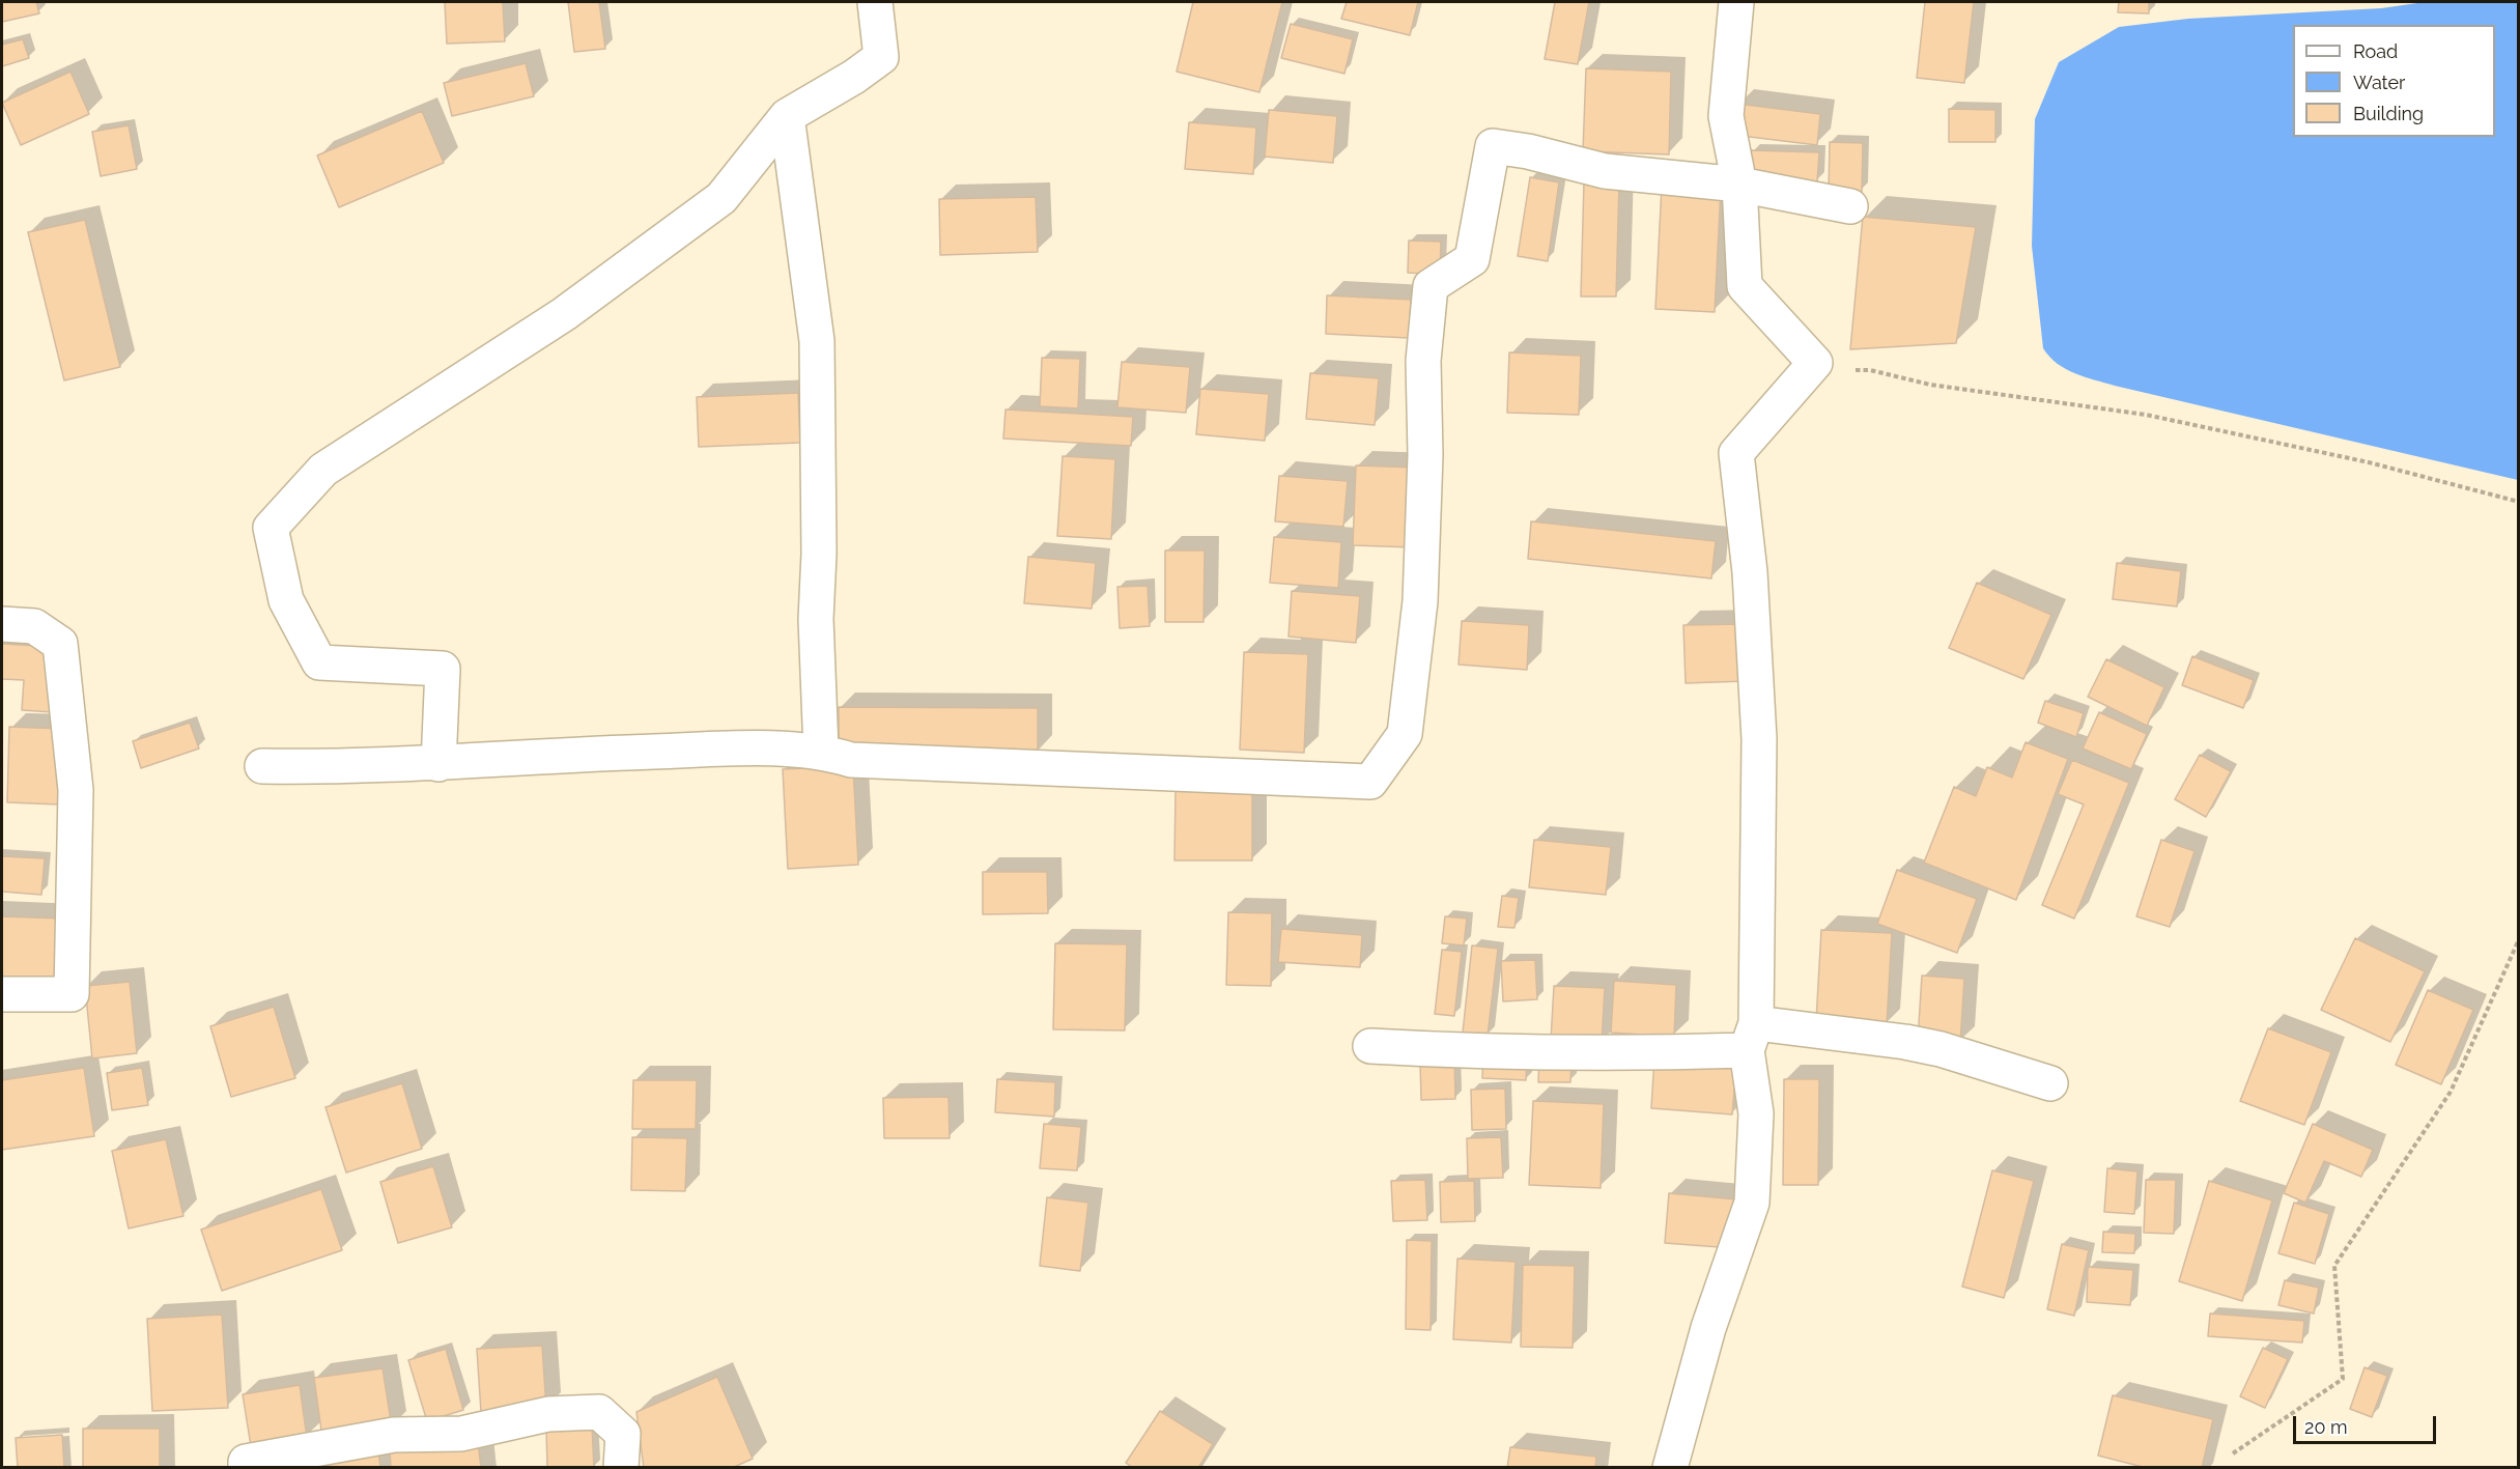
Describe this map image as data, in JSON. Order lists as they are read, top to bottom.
{
  "legend": ["Road", "Water", "Building"],
  "scale_bar": "20 m"
}
